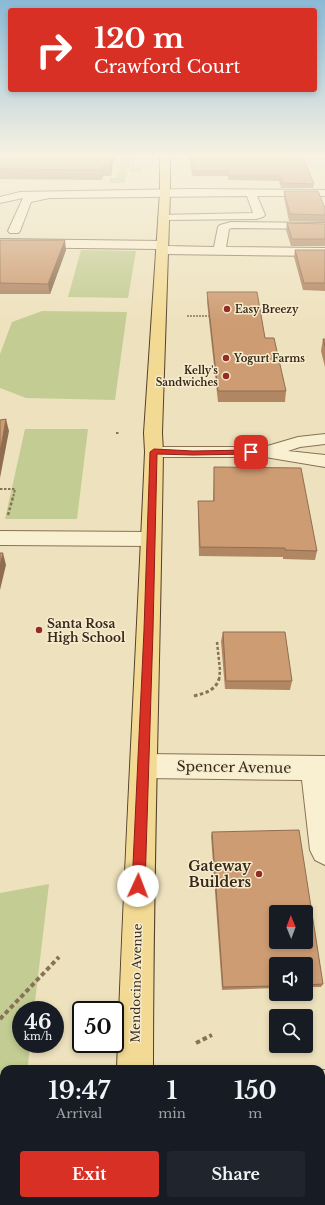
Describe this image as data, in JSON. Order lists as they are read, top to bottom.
{
  "streets": {
    "main road": ["Mendocino Avenue"],
    "street": ["Spencer Avenue"]
  },
  "crossings": [
    ["Spencer Avenue", "Mendocino Avenue"]
  ],
  "places": [
    "Easy Breezy",
    "Yogurt Farms",
    "Kelly's Sandwiches",
    "Santa Rosa High School",
    "Gateway Builders"
  ],
  "north": "top",
  "page": {
    "turn": ["120 m", "Crawford Court"],
    "speed": "46 km/h",
    "limit": "50",
    "eta": [
      "19:47",
      "Arrival",
      "1",
      "min",
      "150",
      "m"
    ],
    "buttons": ["Exit", "Share"]
  }
}
